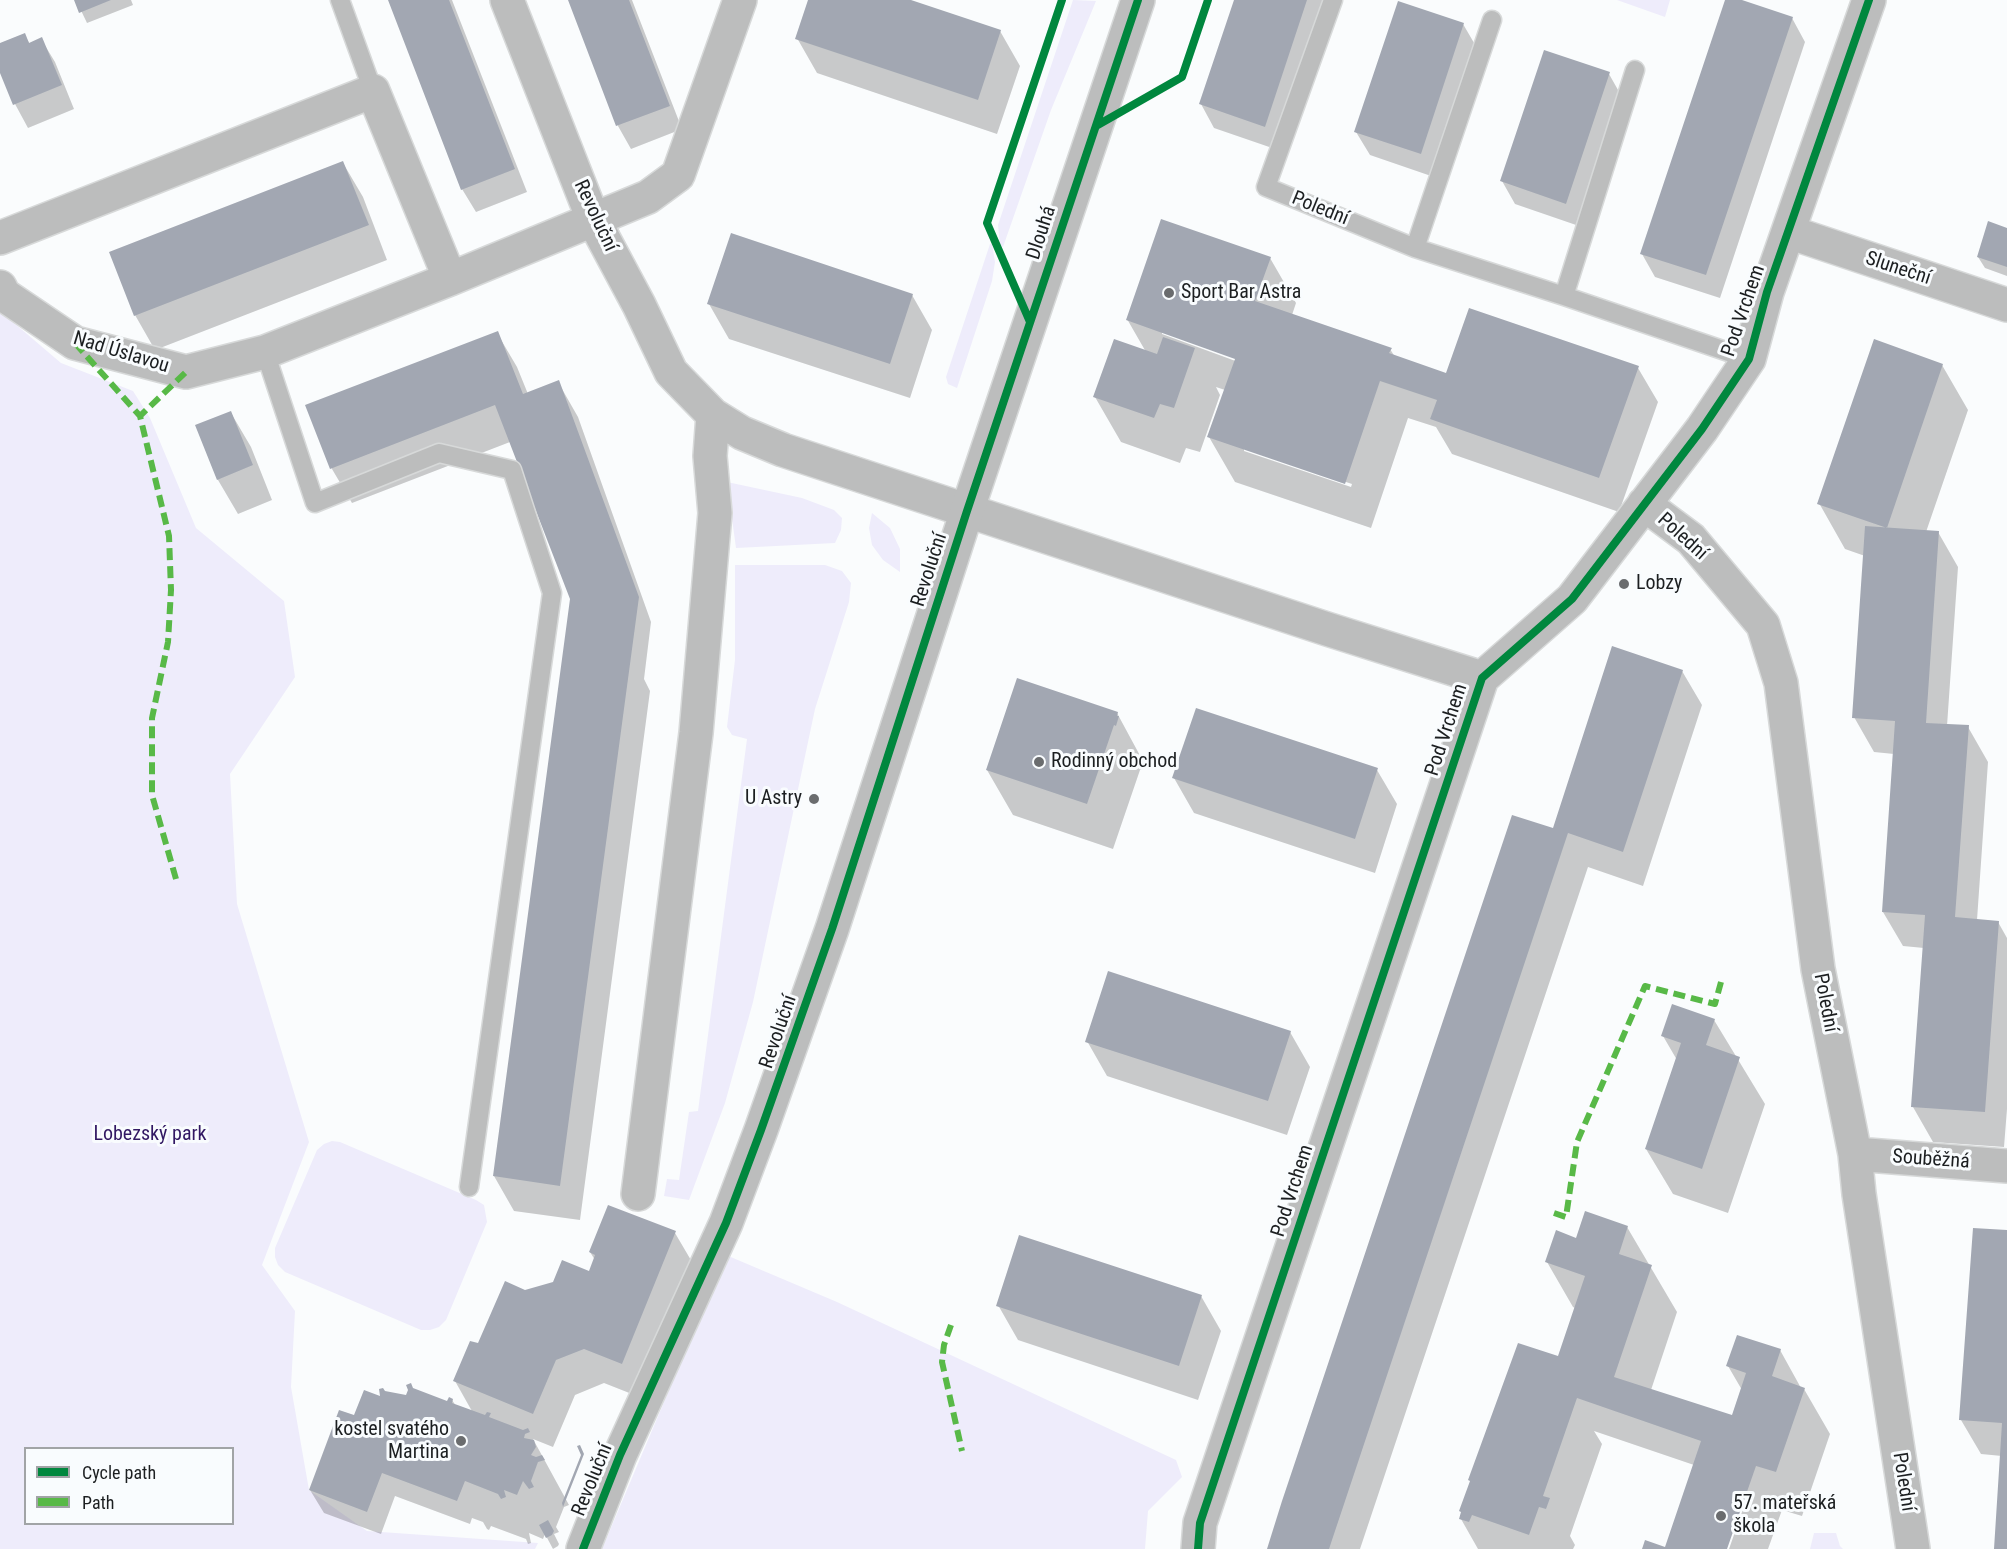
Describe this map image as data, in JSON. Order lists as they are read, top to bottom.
{
  "streets": {
    "street": [
      "Polední",
      "Revoluční",
      "Dlouhá",
      "Sluneční",
      "Pod Vrchem",
      "Nad Úslavou",
      "Souběžná"
    ]
  },
  "crossings": [
    ["Polední", "Pod Vrchem"],
    ["Polední", "Souběžná"],
    ["Revoluční", "Dlouhá"],
    ["Sluneční", "Pod Vrchem"]
  ],
  "parks": ["Lobezský park"],
  "places": [
    "Sport Bar Astra",
    "Lobzy",
    "Rodinný obchod",
    "U Astry",
    "kostel svatého Martina",
    "57. mateřská škola"
  ],
  "legend": ["Cycle path", "Path"]
}
